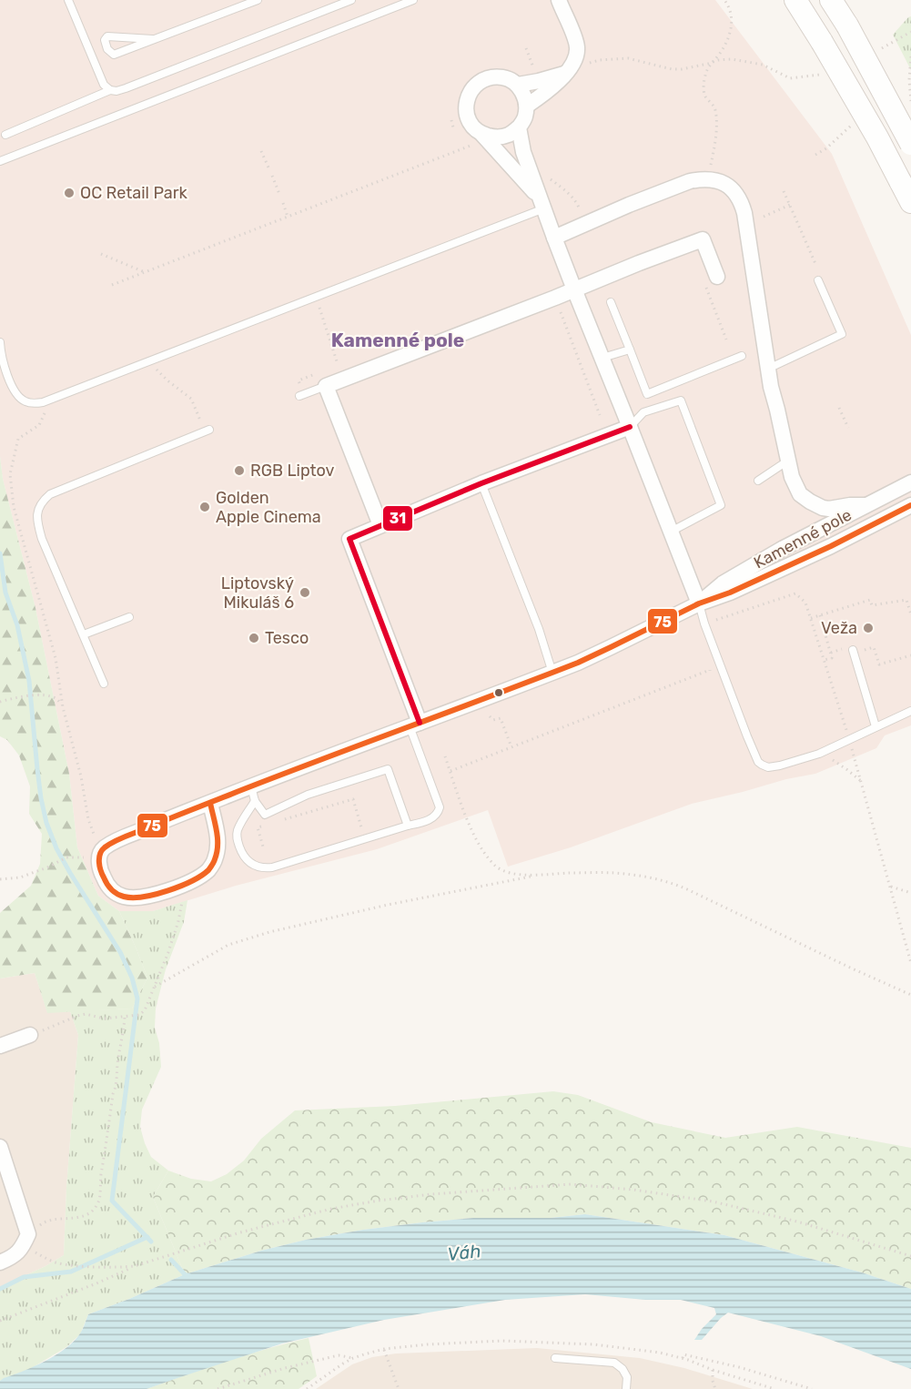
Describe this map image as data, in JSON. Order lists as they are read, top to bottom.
{
  "streets": {
    "street": ["Kamenné pole"]
  },
  "districts": ["Kamenné pole"],
  "water": ["Váh"],
  "places": [
    "OC Retail Park",
    "RGB Liptov",
    "Golden Apple Cinema",
    "Liptovský Mikuláš 6",
    "Veža",
    "Tesco"
  ],
  "lines": ["transit line 31", "transit line 75"]
}
